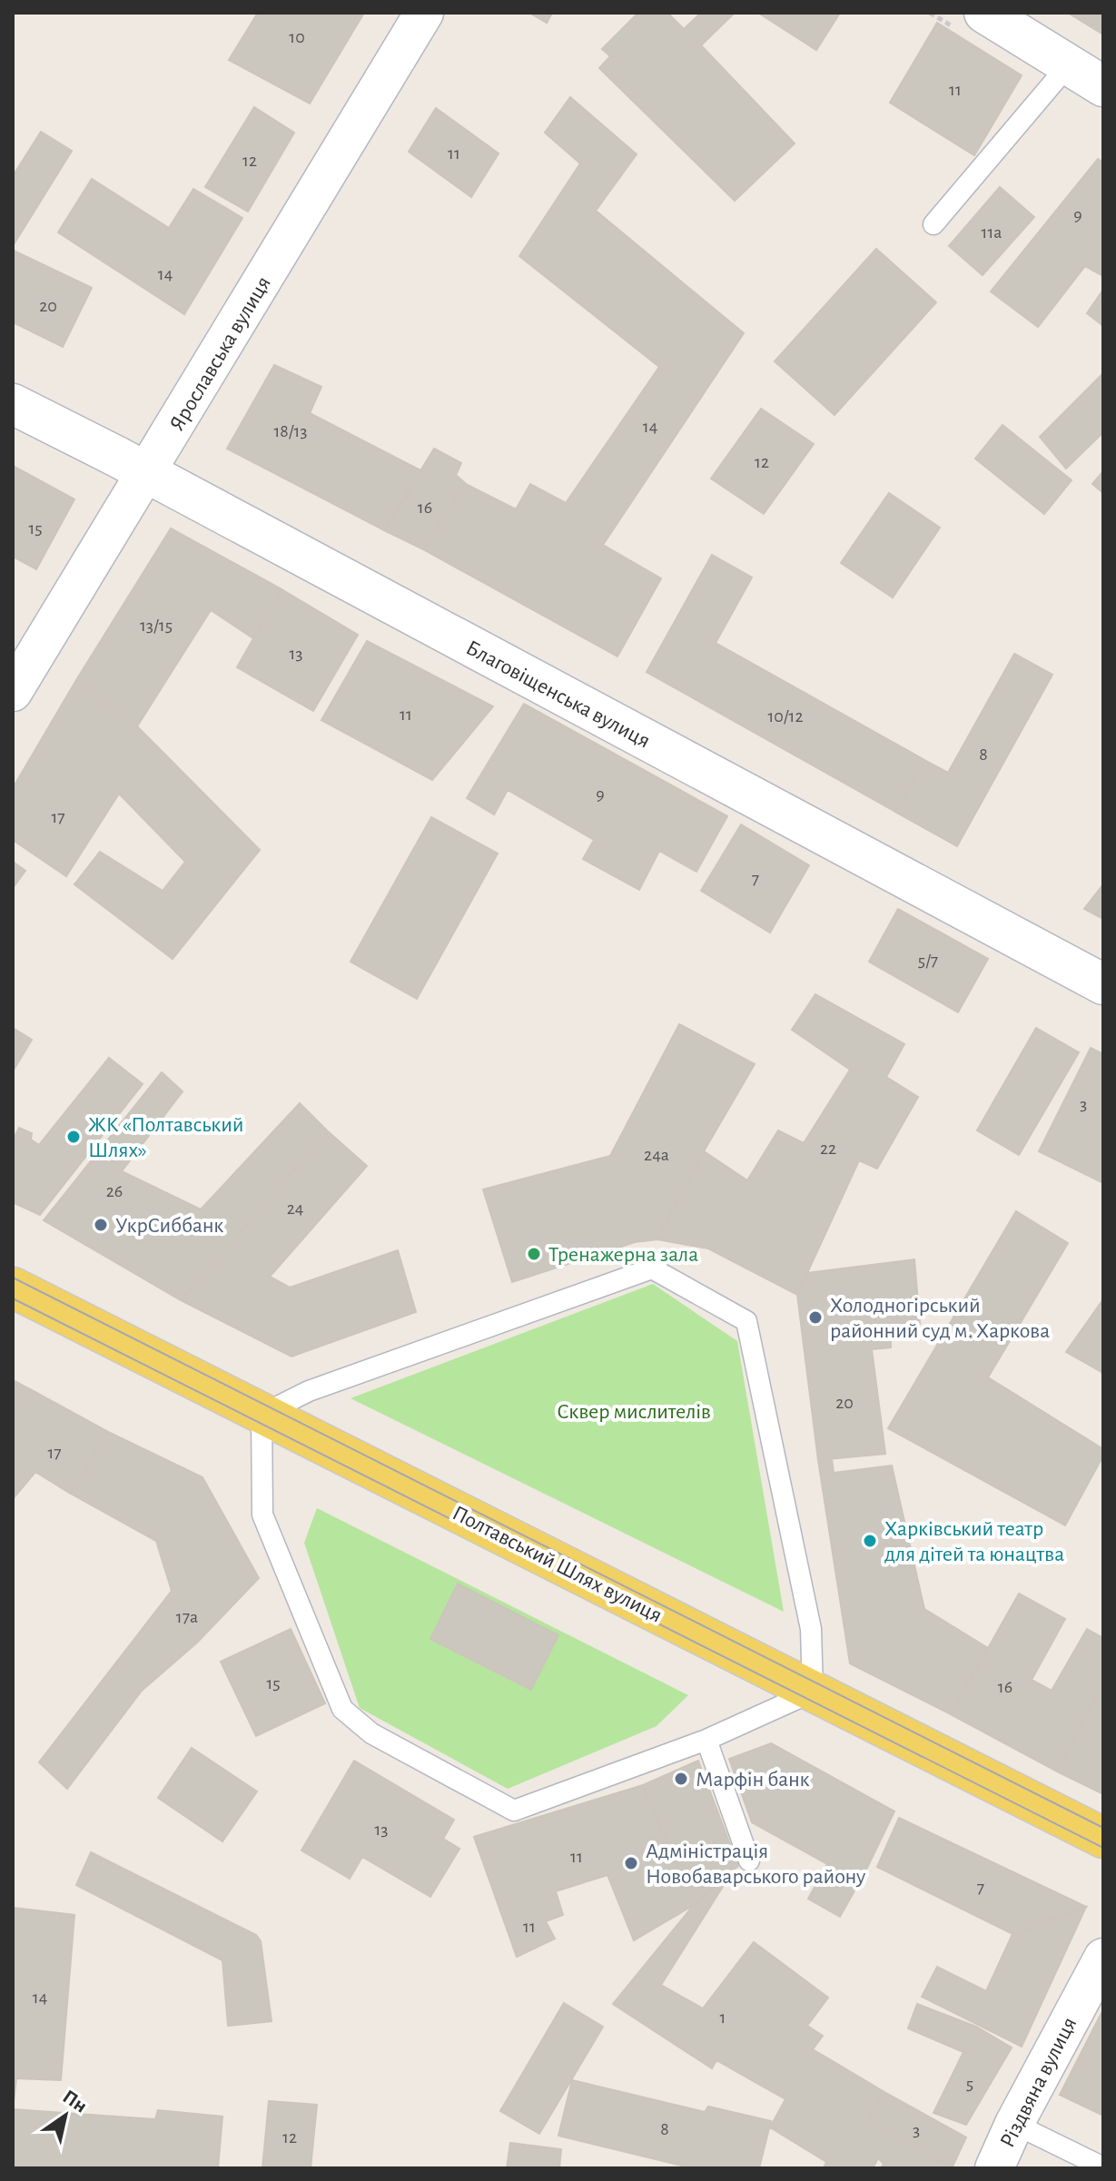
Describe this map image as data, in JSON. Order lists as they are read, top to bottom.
{
  "streets": {
    "main road": ["Полтавський Шлях вулиця"],
    "street": ["Ярославська вулиця", "Благовіщенська вулиця", "Різдвяна вулиця"]
  },
  "crossings": [
    ["Ярославська вулиця", "Благовіщенська вулиця"]
  ],
  "parks": ["Сквер мислителів"],
  "places": [
    "ЖК «Полтавський Шлях»",
    "УкрСиббанк",
    "Тренажерна зала",
    "Холодногірський районний суд м. Харкова",
    "Харківський театр для дітей та юнацтва",
    "Марфін банк",
    "Адміністрація Новобаварського району"
  ],
  "house_numbers": [
    "10",
    "11",
    "11",
    "12",
    "9",
    "11а",
    "14",
    "20",
    "14",
    "18/13",
    "12",
    "16",
    "15",
    "13/15",
    "13",
    "11",
    "10/12",
    "8",
    "9",
    "17",
    "7",
    "5/7",
    "3",
    "22",
    "24а",
    "26",
    "24",
    "20",
    "17",
    "17а",
    "15",
    "16",
    "13",
    "11",
    "7",
    "11",
    "14",
    "1",
    "5",
    "8",
    "3",
    "12"
  ],
  "north": "top right"
}
